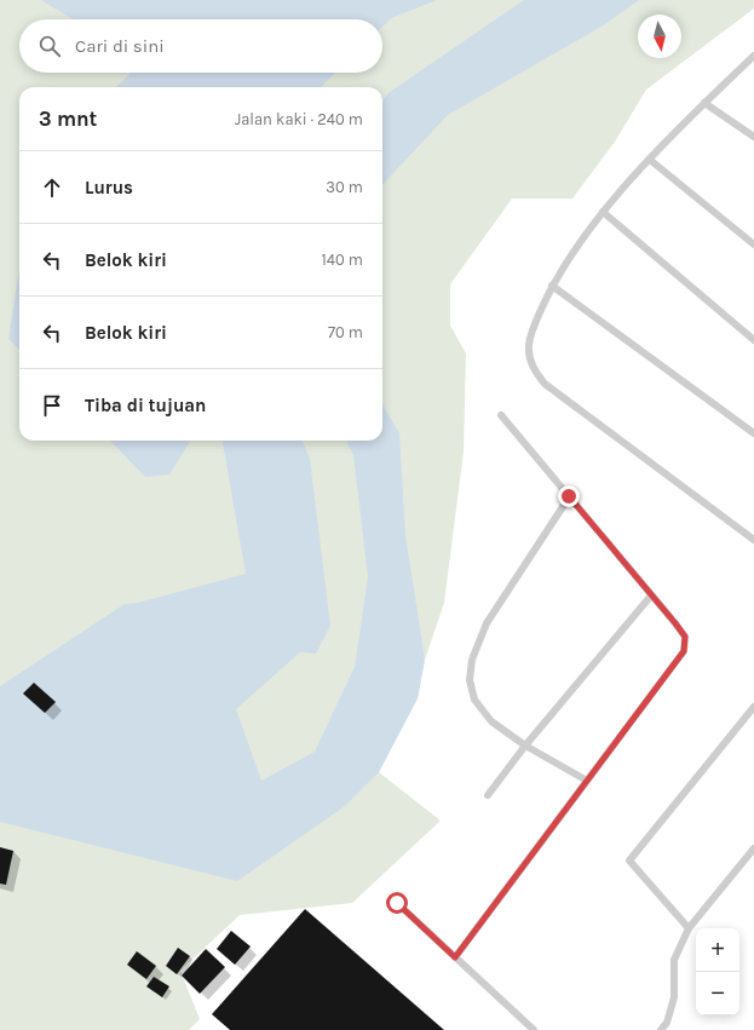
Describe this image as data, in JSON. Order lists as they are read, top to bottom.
{
  "north": "bottom",
  "page": {
    "search": "Cari di sini",
    "heading": ["3 mnt", "Jalan kaki · 240 m"],
    "list": [
      ["Lurus", "30 m"],
      ["Belok kiri", "140 m"],
      ["Belok kiri", "70 m"],
      "Tiba di tujuan"
    ],
    "map_buttons": ["+", "−"]
  }
}
